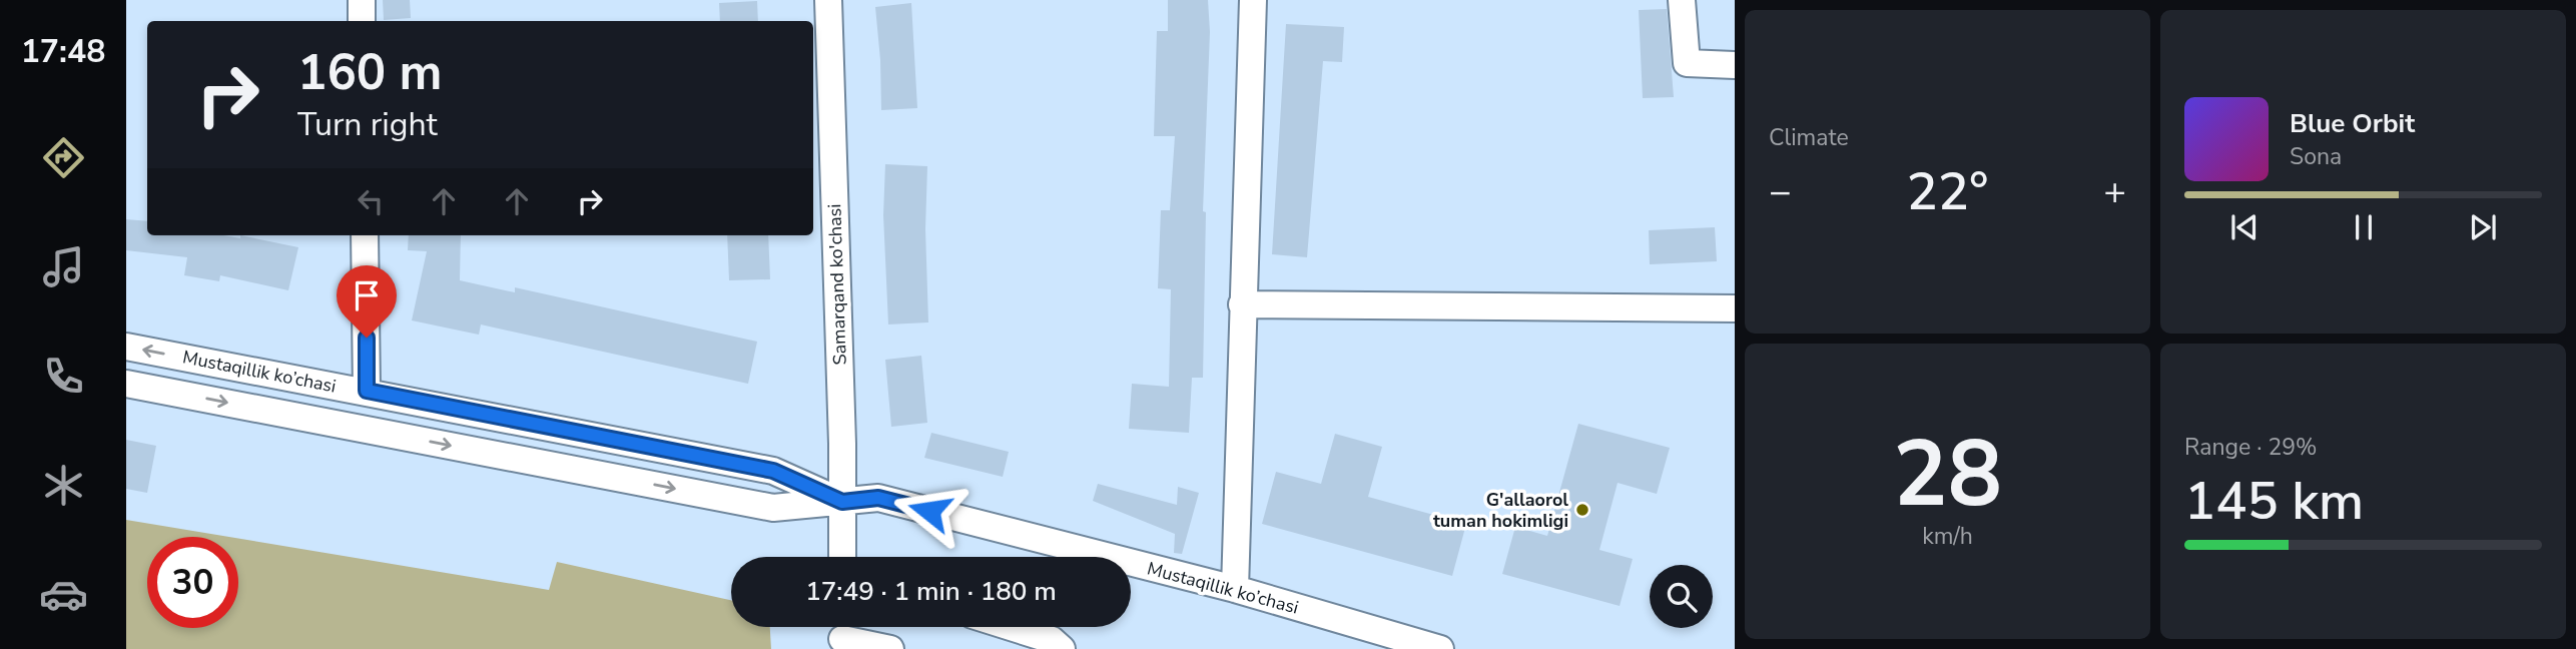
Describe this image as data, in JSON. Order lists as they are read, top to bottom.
{
  "streets": {
    "street": ["Samarqand ko'chasi", "Mustaqillik ko’chasi"]
  },
  "crossings": [
    ["Samarqand ko'chasi", "Mustaqillik ko’chasi"]
  ],
  "places": ["G'allaorol tuman hokimligi"],
  "page": {
    "tabs": "17:48",
    "tile": [
      "Climate",
      ["28", "km/h"],
      ["Range · 29%", "145 km"]
    ],
    "turn": ["160 m", "Turn right"],
    "song": ["Blue Orbit", "Sona"],
    "heat": ["−", "22°", "+"],
    "limit": "30",
    "trip": "17:49 · 1 min · 180 m"
  }
}
